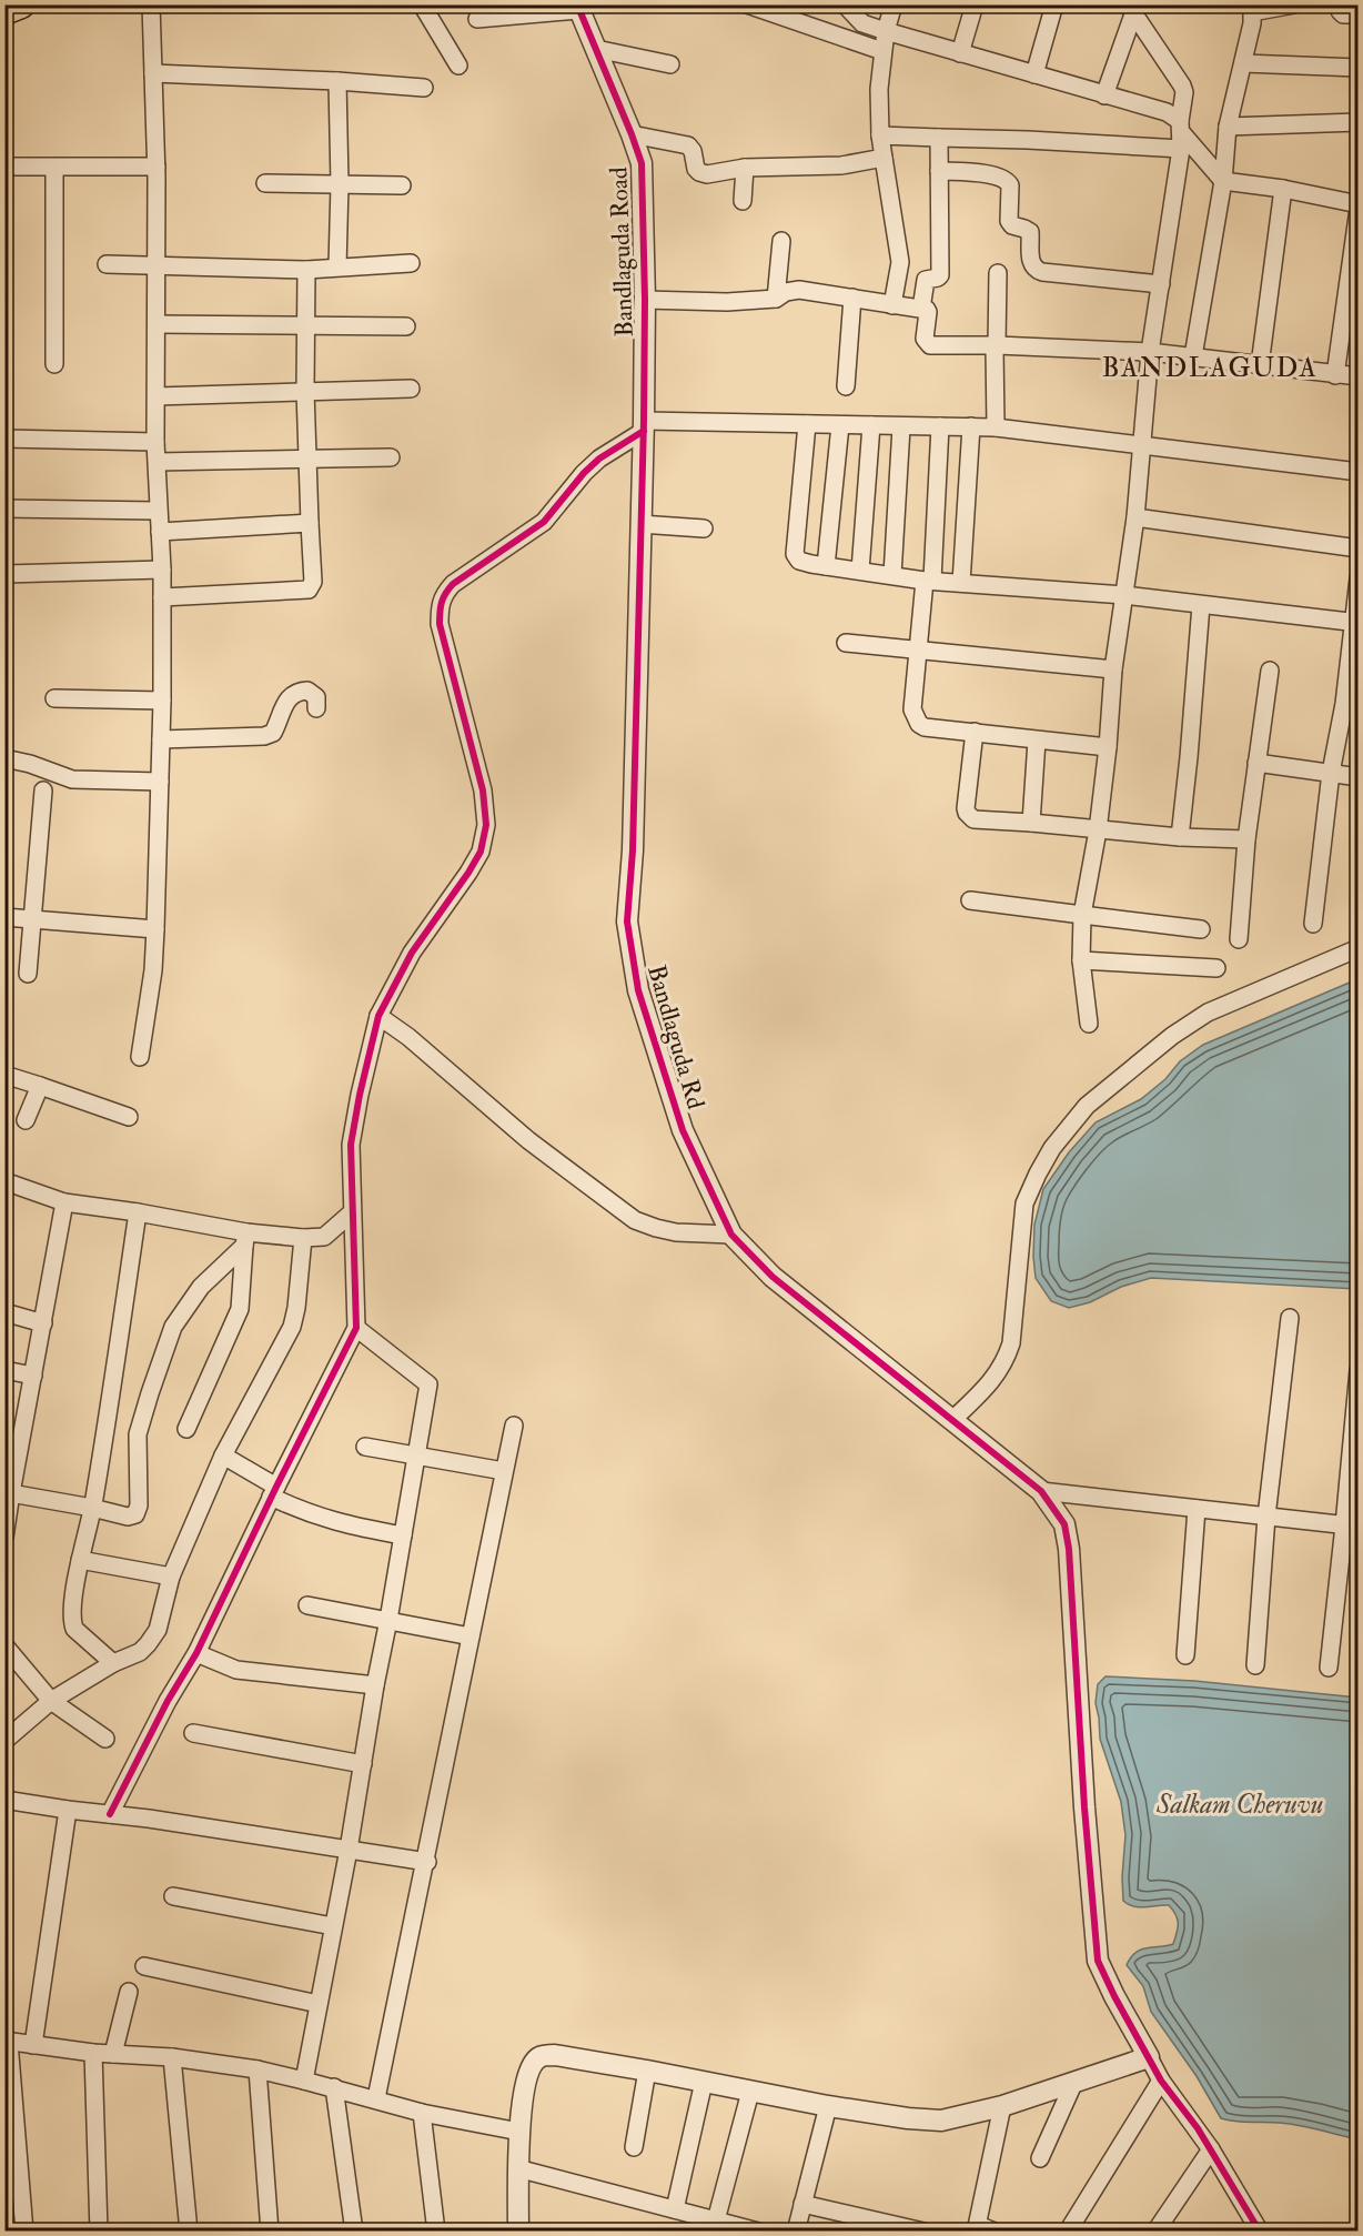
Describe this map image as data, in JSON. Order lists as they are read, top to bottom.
{
  "streets": {
    "street": ["Bandlaguda Road", "Bandlaguda Rd"]
  },
  "crossings": [
    ["Bandlaguda Road", "Bandlaguda Rd"]
  ],
  "districts": ["BANDLAGUDA"],
  "water": ["Salkam Cheruvu"]
}
